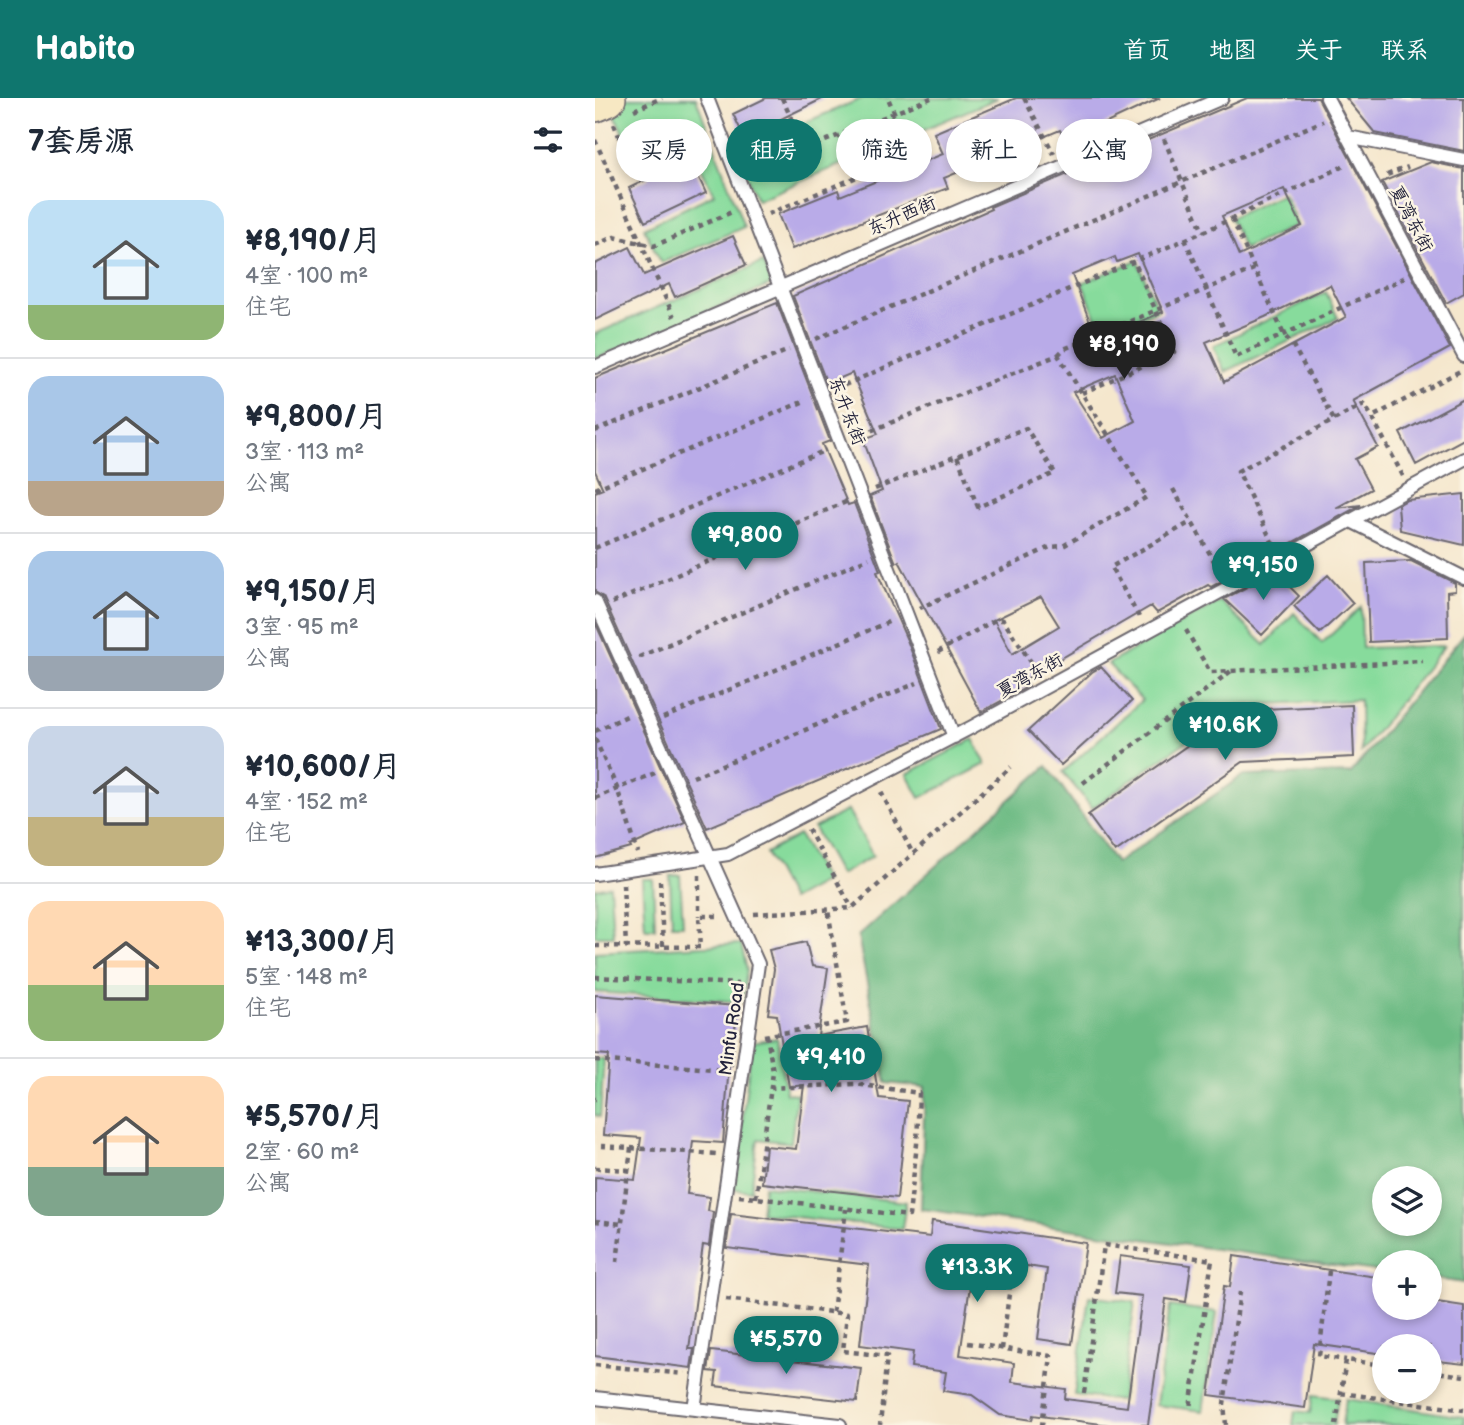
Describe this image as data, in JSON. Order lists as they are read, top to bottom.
{
  "streets": {
    "lane": [
      "东升西街",
      "夏湾东街",
      "东升东街",
      "Minfu Road"
    ]
  },
  "crossings": [
    ["东升西街", "东升东街"],
    ["夏湾东街", "东升东街"],
    ["夏湾东街", "Minfu Road"]
  ],
  "page": {
    "header": "Habito",
    "nav": [
      "首页",
      "地图",
      "关于",
      "联系"
    ],
    "heading": "7套房源",
    "chip": [
      "买房",
      "租房",
      "筛选",
      "新上",
      "公寓"
    ],
    "list": [
      {
        "name": "¥8,190/月",
        "note": "4室 · 100 m² · 住宅"
      },
      {
        "name": "¥9,800/月",
        "note": "3室 · 113 m² · 公寓"
      },
      {
        "name": "¥9,150/月",
        "note": "3室 · 95 m² · 公寓"
      },
      {
        "name": "¥10,600/月",
        "note": "4室 · 152 m² · 住宅"
      },
      {
        "name": "¥13,300/月",
        "note": "5室 · 148 m² · 住宅"
      },
      {
        "name": "¥5,570/月",
        "note": "2室 · 60 m² · 公寓"
      }
    ],
    "price": [
      "¥8,190",
      "¥9,800",
      "¥9,150",
      "¥10.6K",
      "¥9,410",
      "¥13.3K",
      "¥5,570"
    ],
    "map_buttons": ["+", "−"]
  }
}
